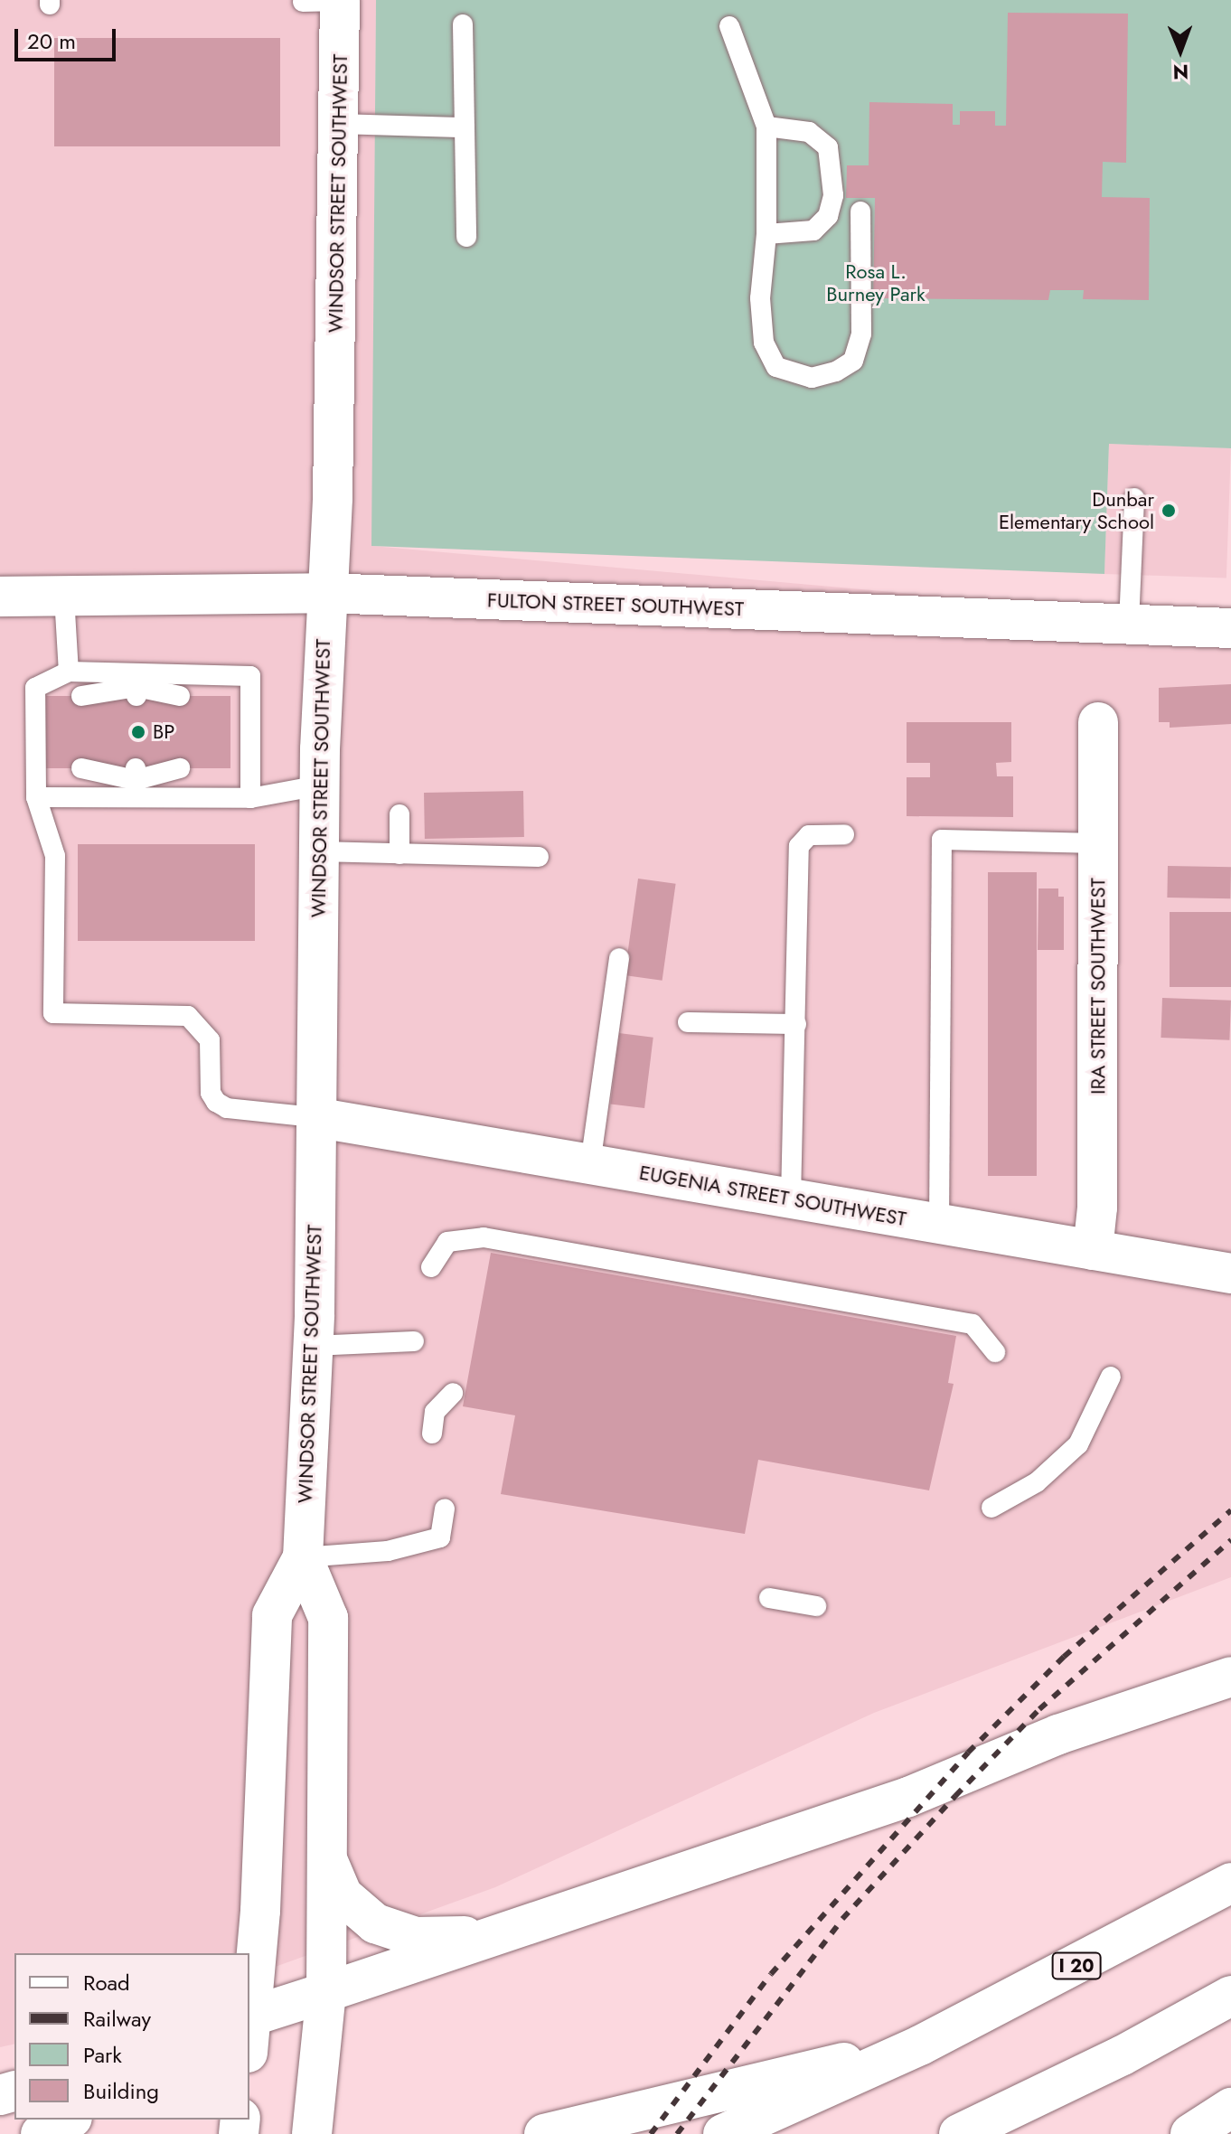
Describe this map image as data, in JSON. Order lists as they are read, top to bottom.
{
  "streets": {
    "main road": [
      "WINDSOR STREET SOUTHWEST",
      "FULTON STREET SOUTHWEST",
      "IRA STREET SOUTHWEST",
      "EUGENIA STREET SOUTHWEST",
      "I 20"
    ]
  },
  "crossings": [
    ["WINDSOR STREET SOUTHWEST", "FULTON STREET SOUTHWEST"],
    ["WINDSOR STREET SOUTHWEST", "EUGENIA STREET SOUTHWEST"],
    ["IRA STREET SOUTHWEST", "EUGENIA STREET SOUTHWEST"]
  ],
  "parks": ["Rosa L. Burney Park"],
  "places": ["Dunbar Elementary School", "BP"],
  "legend": [
    "Road",
    "Railway",
    "Park",
    "Building"
  ],
  "scale_bar": "20 m",
  "north": "bottom"
}
